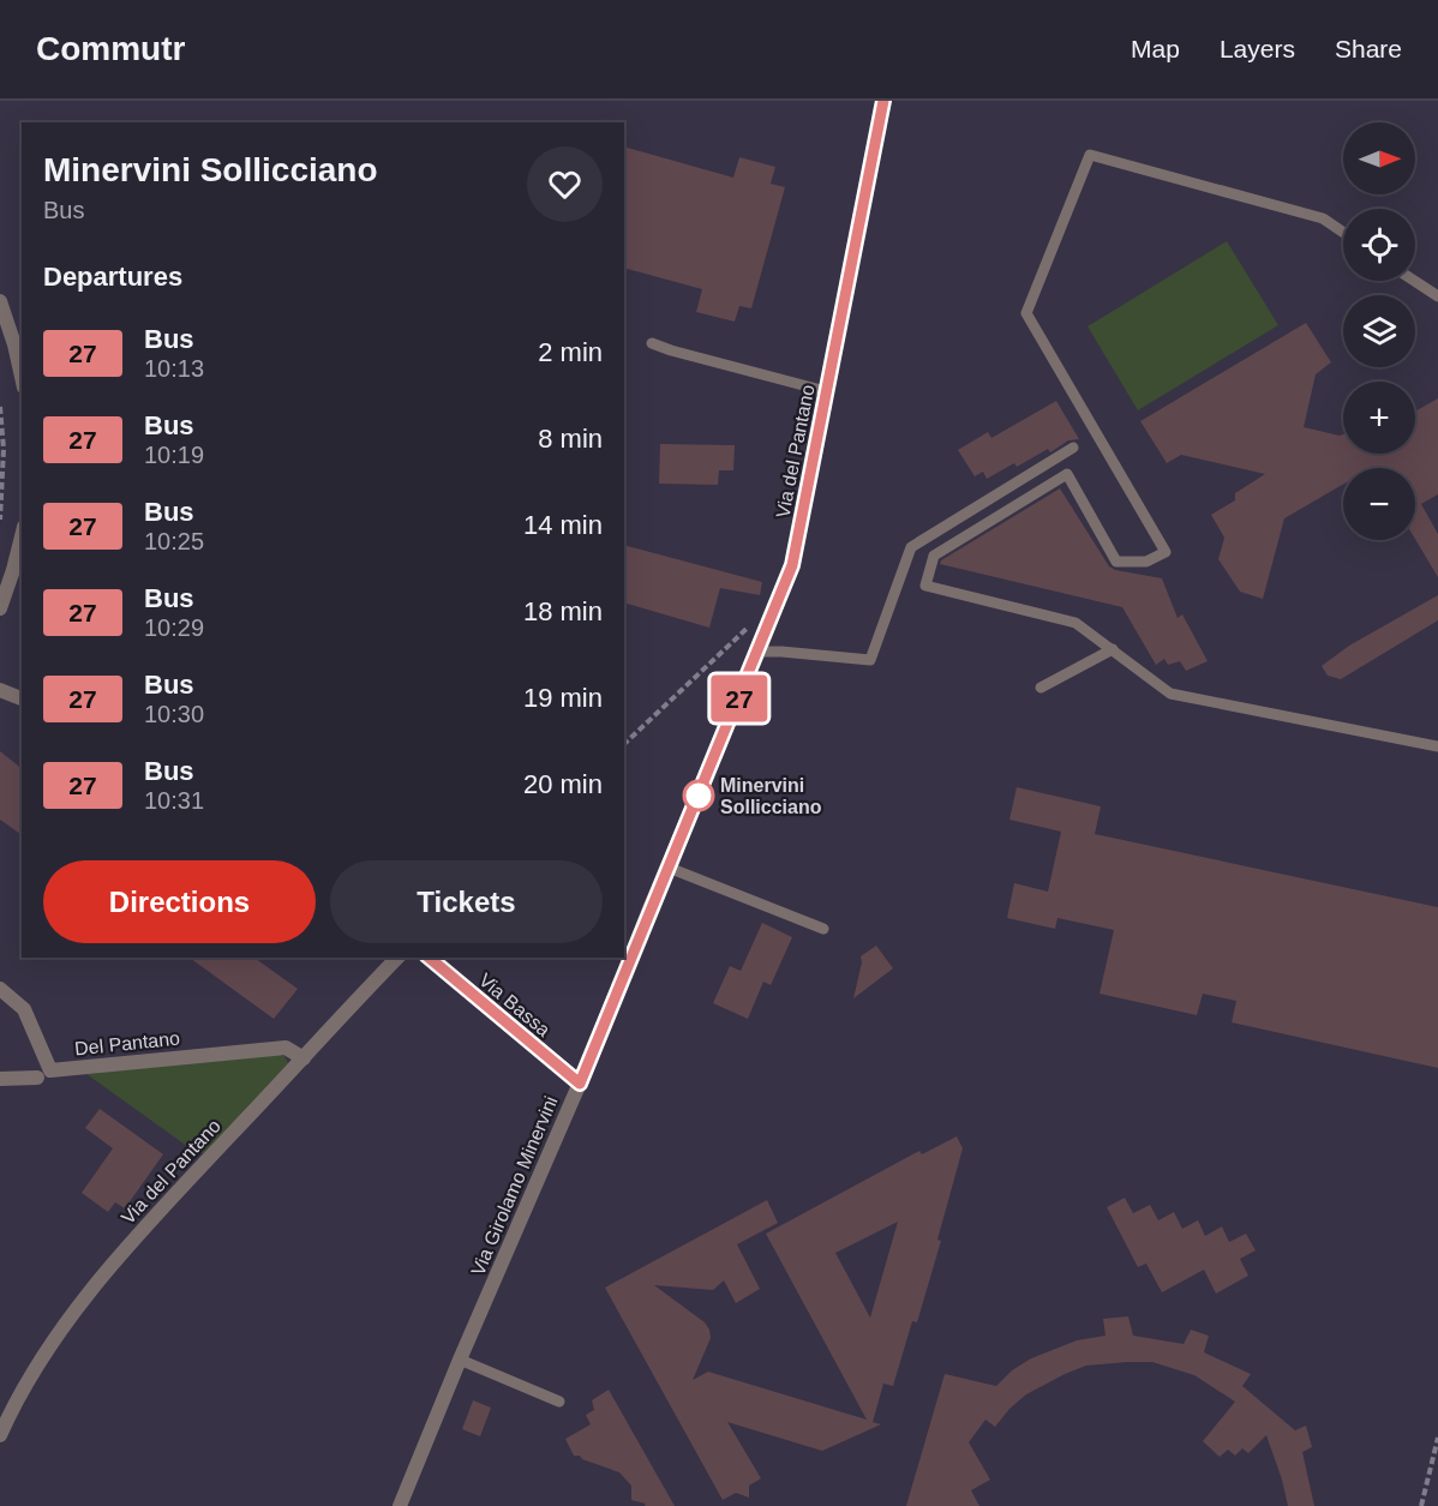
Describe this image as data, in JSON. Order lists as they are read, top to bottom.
{
  "streets": {
    "street": [
      "Via del Pantano",
      "Via Bassa",
      "Del Pantano",
      "Via Girolamo Minervini"
    ]
  },
  "crossings": [
    ["Via del Pantano", "Del Pantano"],
    ["Via del Pantano", "Via Girolamo Minervini"],
    ["Via Bassa", "Via Girolamo Minervini"]
  ],
  "places": ["Minervini Sollicciano"],
  "lines": ["bus line 27"],
  "north": "right",
  "page": {
    "header": "Commutr",
    "nav": ["Map", "Layers", "Share"],
    "on_map": "27",
    "map_buttons": ["+", "−"],
    "heading": [
      ["Minervini Sollicciano", "Bus"],
      "Departures"
    ],
    "list": [
      {
        "mark": "27",
        "name": "Bus",
        "note": "10:13",
        "value": "2 min"
      },
      {
        "mark": "27",
        "name": "Bus",
        "note": "10:19",
        "value": "8 min"
      },
      {
        "mark": "27",
        "name": "Bus",
        "note": "10:25",
        "value": "14 min"
      },
      {
        "mark": "27",
        "name": "Bus",
        "note": "10:29",
        "value": "18 min"
      },
      {
        "mark": "27",
        "name": "Bus",
        "note": "10:30",
        "value": "19 min"
      },
      {
        "mark": "27",
        "name": "Bus",
        "note": "10:31",
        "value": "20 min"
      }
    ],
    "buttons": ["Directions", "Tickets"]
  }
}
